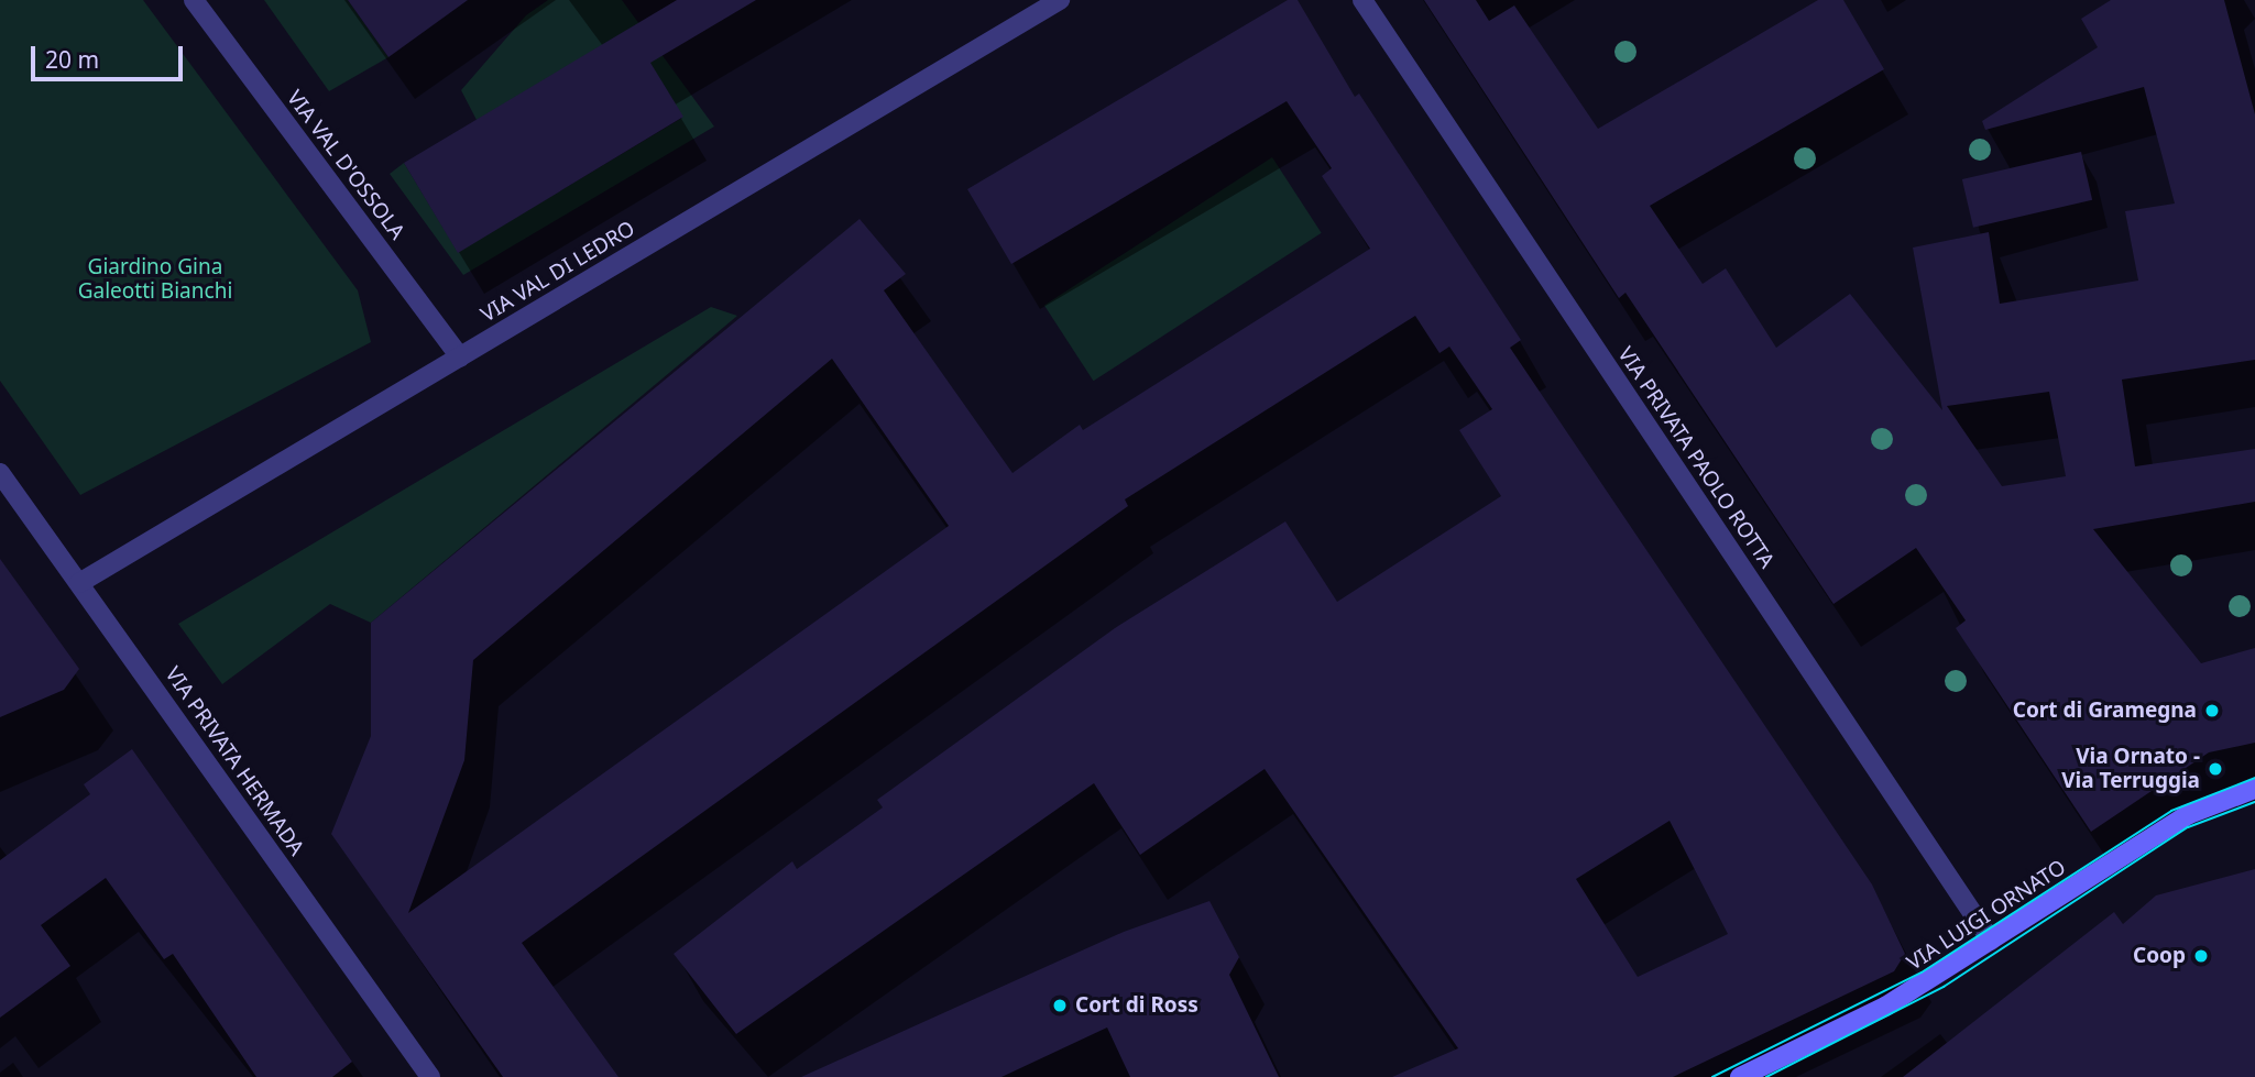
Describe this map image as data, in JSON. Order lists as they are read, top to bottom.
{
  "streets": {
    "main road": ["VIA LUIGI ORNATO"],
    "street": [
      "VIA VAL D'OSSOLA",
      "VIA VAL DI LEDRO",
      "VIA PRIVATA PAOLO ROTTA",
      "VIA PRIVATA HERMADA"
    ]
  },
  "crossings": [
    ["VIA VAL D'OSSOLA", "VIA VAL DI LEDRO"],
    ["VIA VAL DI LEDRO", "VIA PRIVATA HERMADA"],
    ["VIA PRIVATA PAOLO ROTTA", "VIA LUIGI ORNATO"]
  ],
  "parks": ["Giardino Gina Galeotti Bianchi"],
  "places": [
    "Cort di Gramegna",
    "Via Ornato - Via Terruggia",
    "Coop",
    "Cort di Ross"
  ],
  "scale_bar": "20 m"
}
